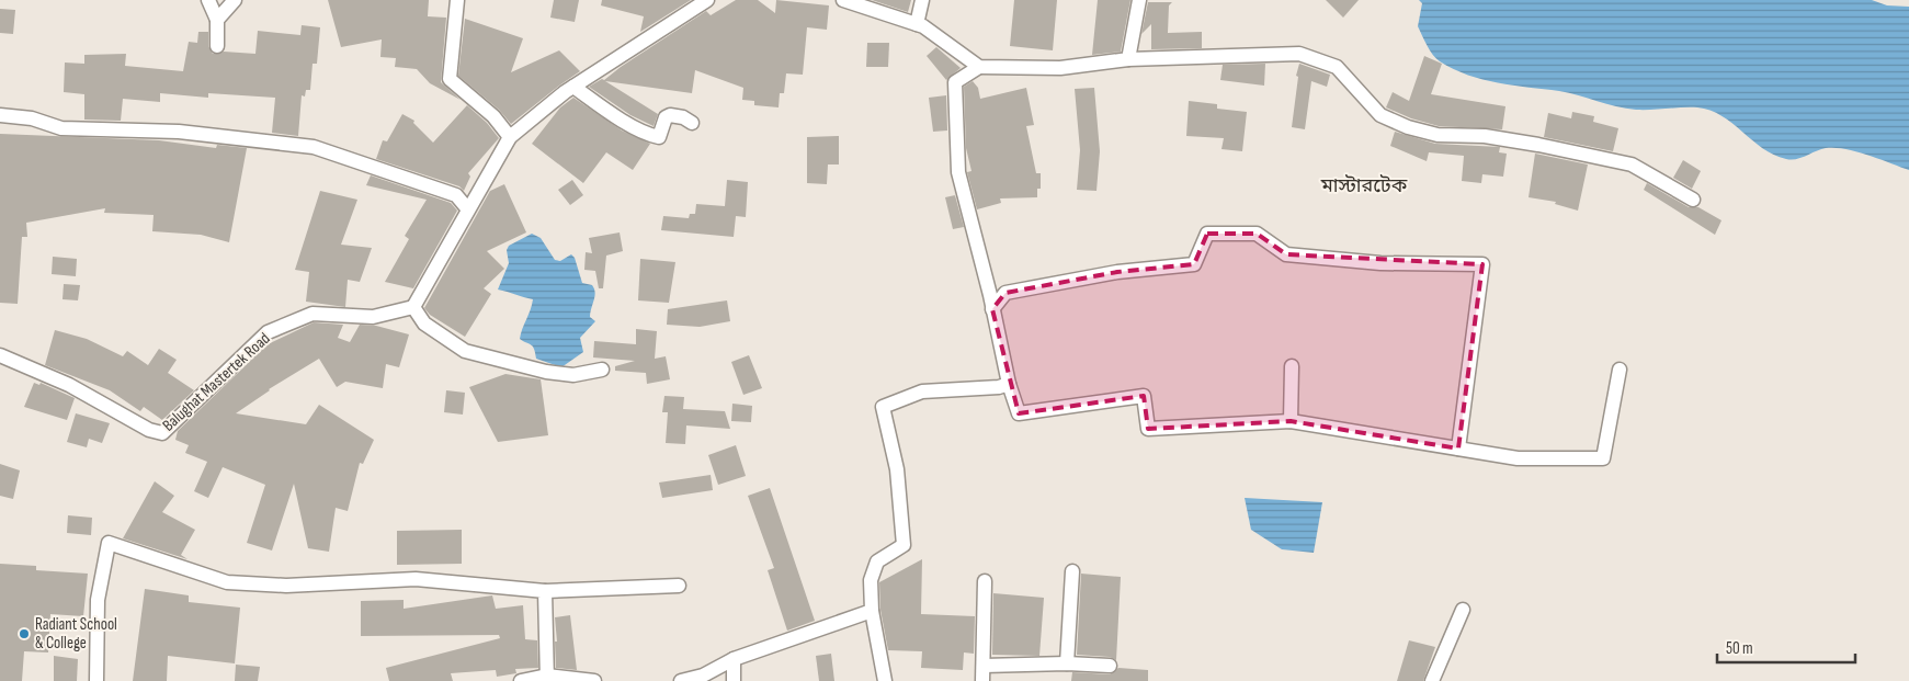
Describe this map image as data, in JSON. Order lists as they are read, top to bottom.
{
  "streets": {
    "street": ["Balughat Mastertek Road"]
  },
  "districts": ["মাস্টারটেক"],
  "places": ["Radiant School & College"],
  "scale_bar": "50 m"
}
